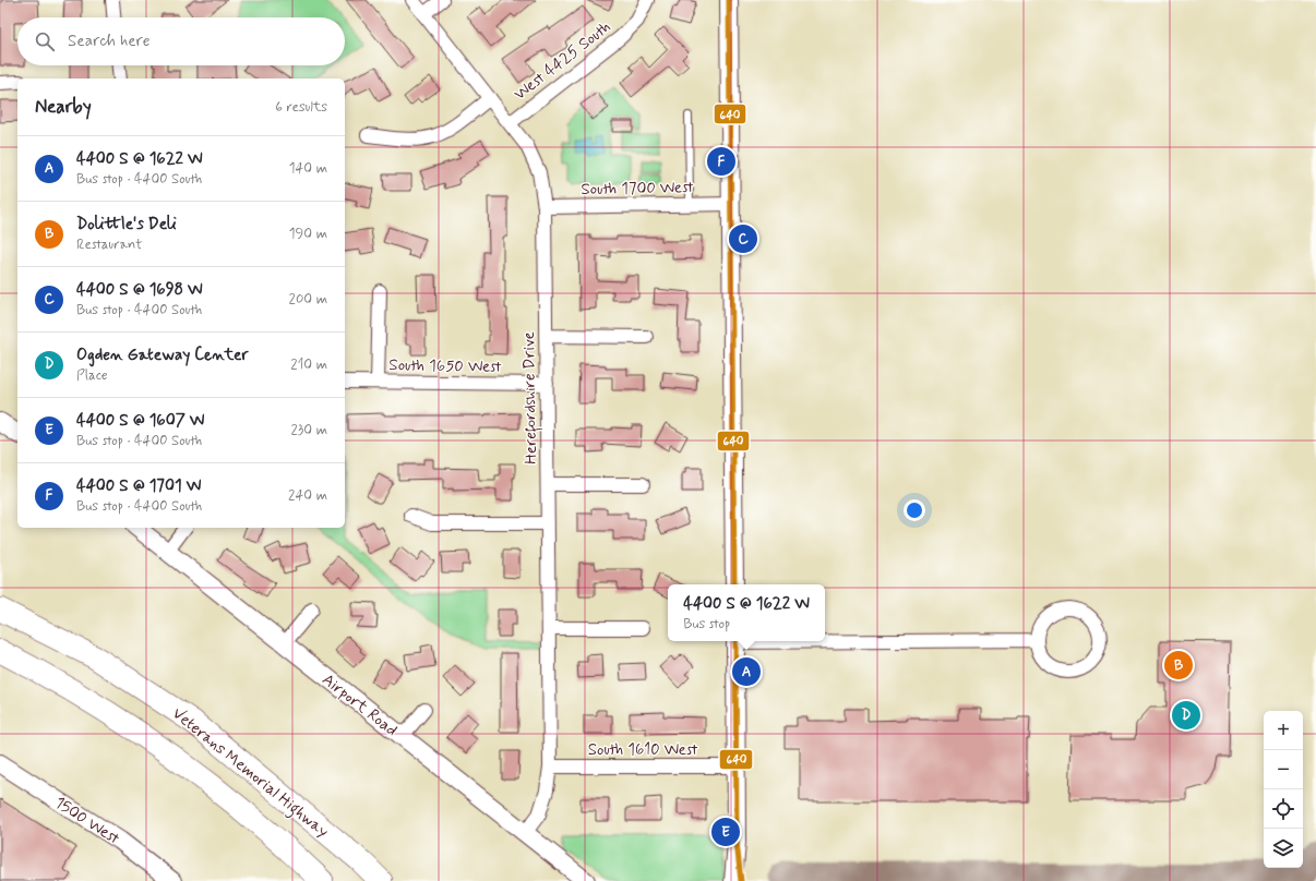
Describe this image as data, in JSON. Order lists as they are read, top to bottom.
{
  "streets": {
    "highway": ["Veterans Memorial Highway"],
    "street": [
      "West 4425 South",
      "South 1700 West",
      "South 1650 West",
      "Herefordshire Drive",
      "Airport Road",
      "South 1610 West",
      "1500 West"
    ]
  },
  "crossings": [
    ["West 4425 South", "Herefordshire Drive"],
    ["South 1700 West", "Herefordshire Drive"],
    ["South 1650 West", "Herefordshire Drive"],
    ["Herefordshire Drive", "Airport Road"],
    ["Herefordshire Drive", "South 1610 West"]
  ],
  "lines": ["transit line 640"],
  "page": {
    "search": "Search here",
    "heading": ["Nearby", "6 results"],
    "list": [
      {
        "mark": "A",
        "name": "4400 S @ 1622 W",
        "note": "Bus stop · 4400 South",
        "value": "140 m"
      },
      {
        "mark": "B",
        "name": "Dolittle's Deli",
        "note": "Restaurant",
        "value": "190 m"
      },
      {
        "mark": "C",
        "name": "4400 S @ 1698 W",
        "note": "Bus stop · 4400 South",
        "value": "200 m"
      },
      {
        "mark": "D",
        "name": "Ogden Gateway Center",
        "note": "Place",
        "value": "210 m"
      },
      {
        "mark": "E",
        "name": "4400 S @ 1607 W",
        "note": "Bus stop · 4400 South",
        "value": "230 m"
      },
      {
        "mark": "F",
        "name": "4400 S @ 1701 W",
        "note": "Bus stop · 4400 South",
        "value": "240 m"
      }
    ],
    "pins": [
      "F",
      "C",
      "B",
      "A",
      "D",
      "E"
    ],
    "popup": ["4400 S @ 1622 W", "Bus stop"],
    "map_buttons": ["+", "−"]
  }
}
